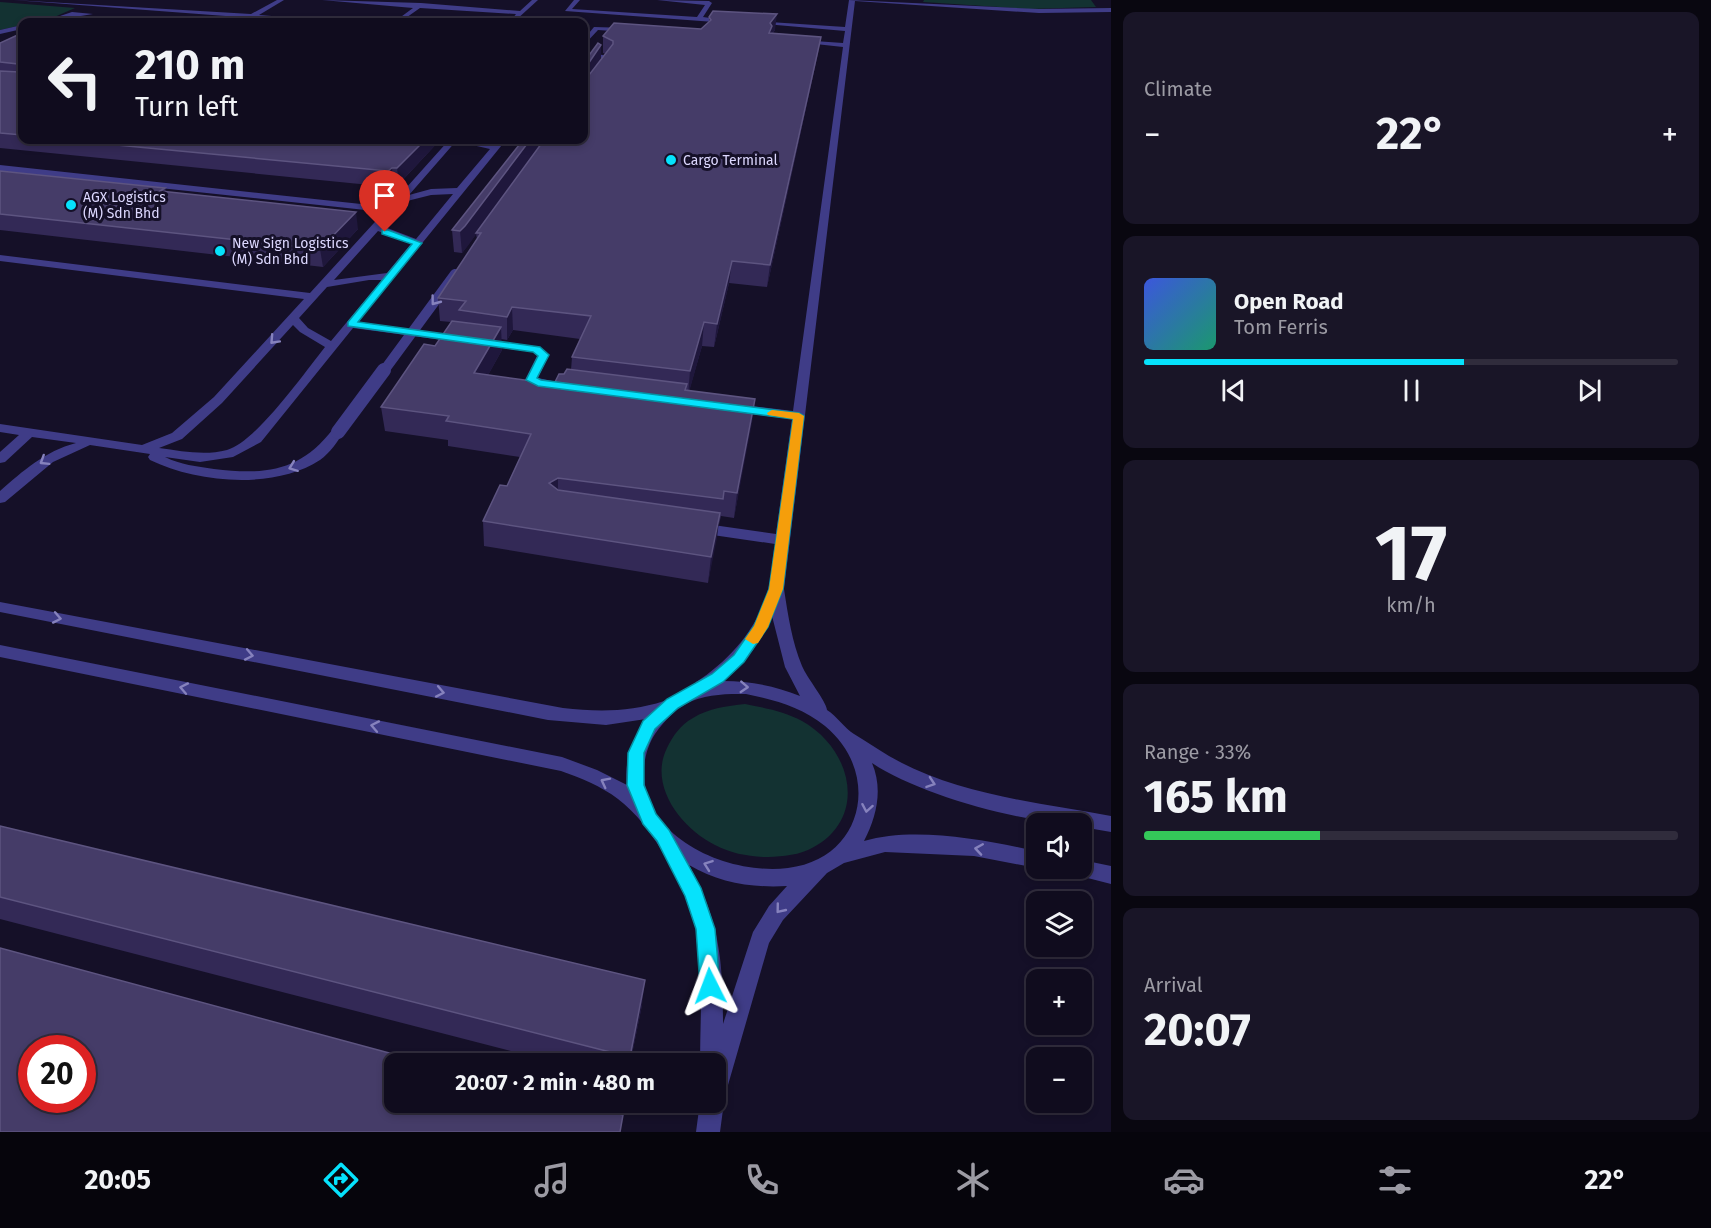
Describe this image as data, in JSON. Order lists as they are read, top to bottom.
{
  "places": ["Cargo Terminal", "AGX Logistics (M) Sdn Bhd", "New Sign Logistics (M) Sdn Bhd"],
  "page": {
    "tile": [
      "Climate",
      ["17", "km/h"],
      ["Range · 33%", "165 km"],
      ["Arrival", "20:07"]
    ],
    "turn": ["210 m", "Turn left"],
    "heat": ["−", "22°", "+"],
    "song": ["Open Road", "Tom Ferris"],
    "map_buttons": ["+", "−"],
    "limit": "20",
    "trip": "20:07 · 2 min · 480 m",
    "tabs": ["20:05", "22°"]
  }
}
